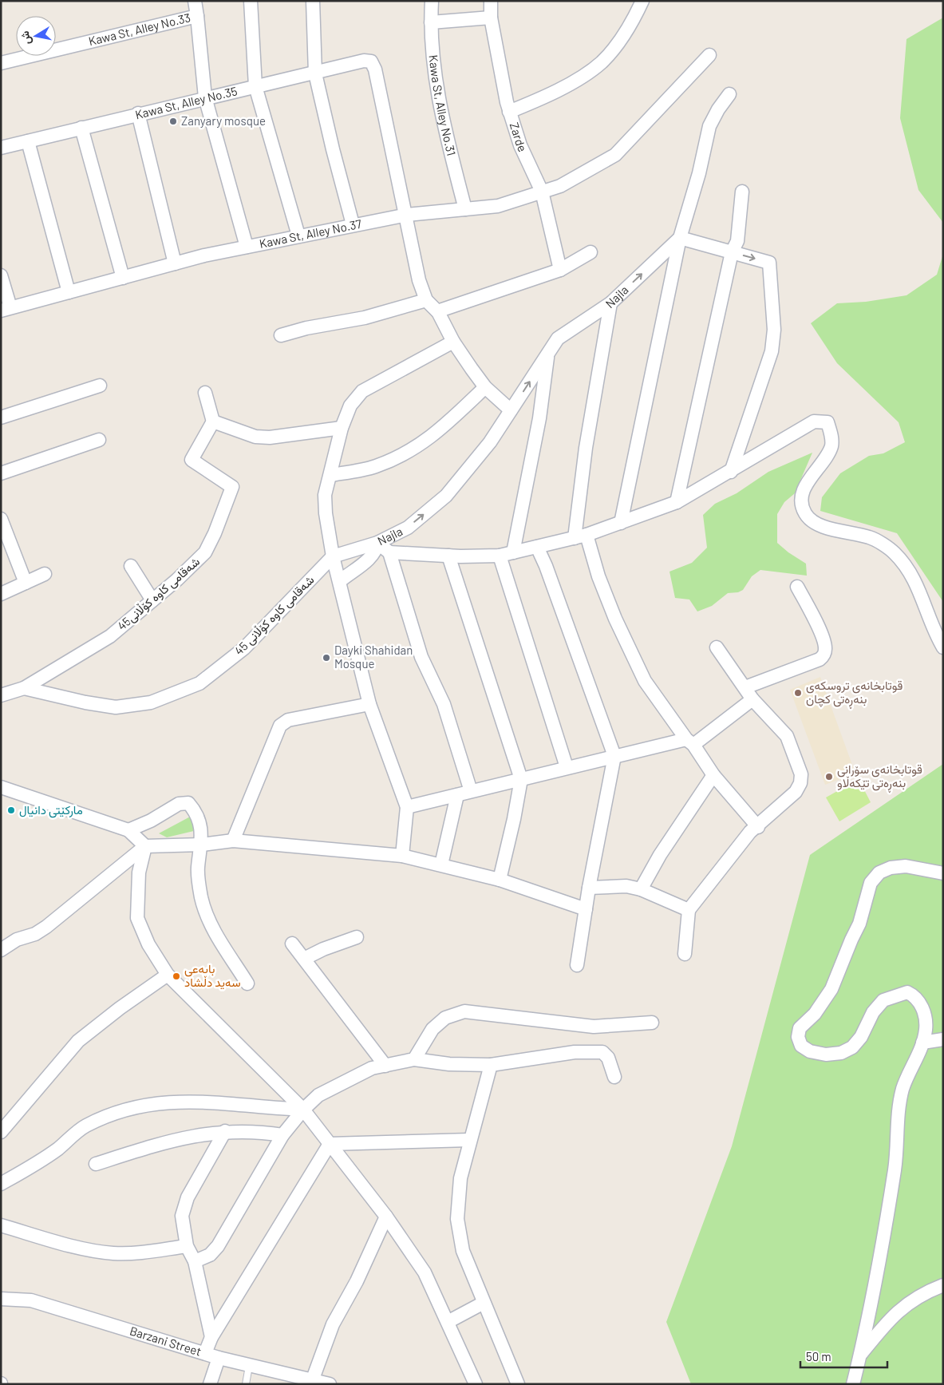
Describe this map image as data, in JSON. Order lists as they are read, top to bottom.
{
  "streets": {
    "street": [
      "Kawa St, Alley No.33",
      "Kawa St, Alley No.35",
      "Kawa St, Alley No.31",
      "Zarde",
      "Kawa St, Alley No.37",
      "Najla",
      "شەقامی کاوە کۆڵانی45",
      "شەقامی کاوە کۆڵانی 45",
      "Barzani Street"
    ]
  },
  "crossings": [
    ["Kawa St, Alley No.33", "Kawa St, Alley No.35"],
    ["Kawa St, Alley No.33", "Kawa St, Alley No.37"],
    ["Kawa St, Alley No.35", "Kawa St, Alley No.37"],
    ["Kawa St, Alley No.31", "Kawa St, Alley No.37"],
    ["Zarde", "Kawa St, Alley No.37"],
    ["Najla", "شەقامی کاوە کۆڵانی 45"],
    ["شەقامی کاوە کۆڵانی45", "شەقامی کاوە کۆڵانی 45"]
  ],
  "places": [
    "Zanyary mosque",
    "Dayki Shahidan Mosque",
    "قوتابخانەی تروسکەی بنەڕەتی کچان",
    "قوتابخانەی سۆرانی بنەڕەتی تێکەڵاو",
    "مارکێتی دانیال",
    "بایەعی سەید دڵشاد"
  ],
  "scale_bar": "50 m",
  "north": "left"
}
